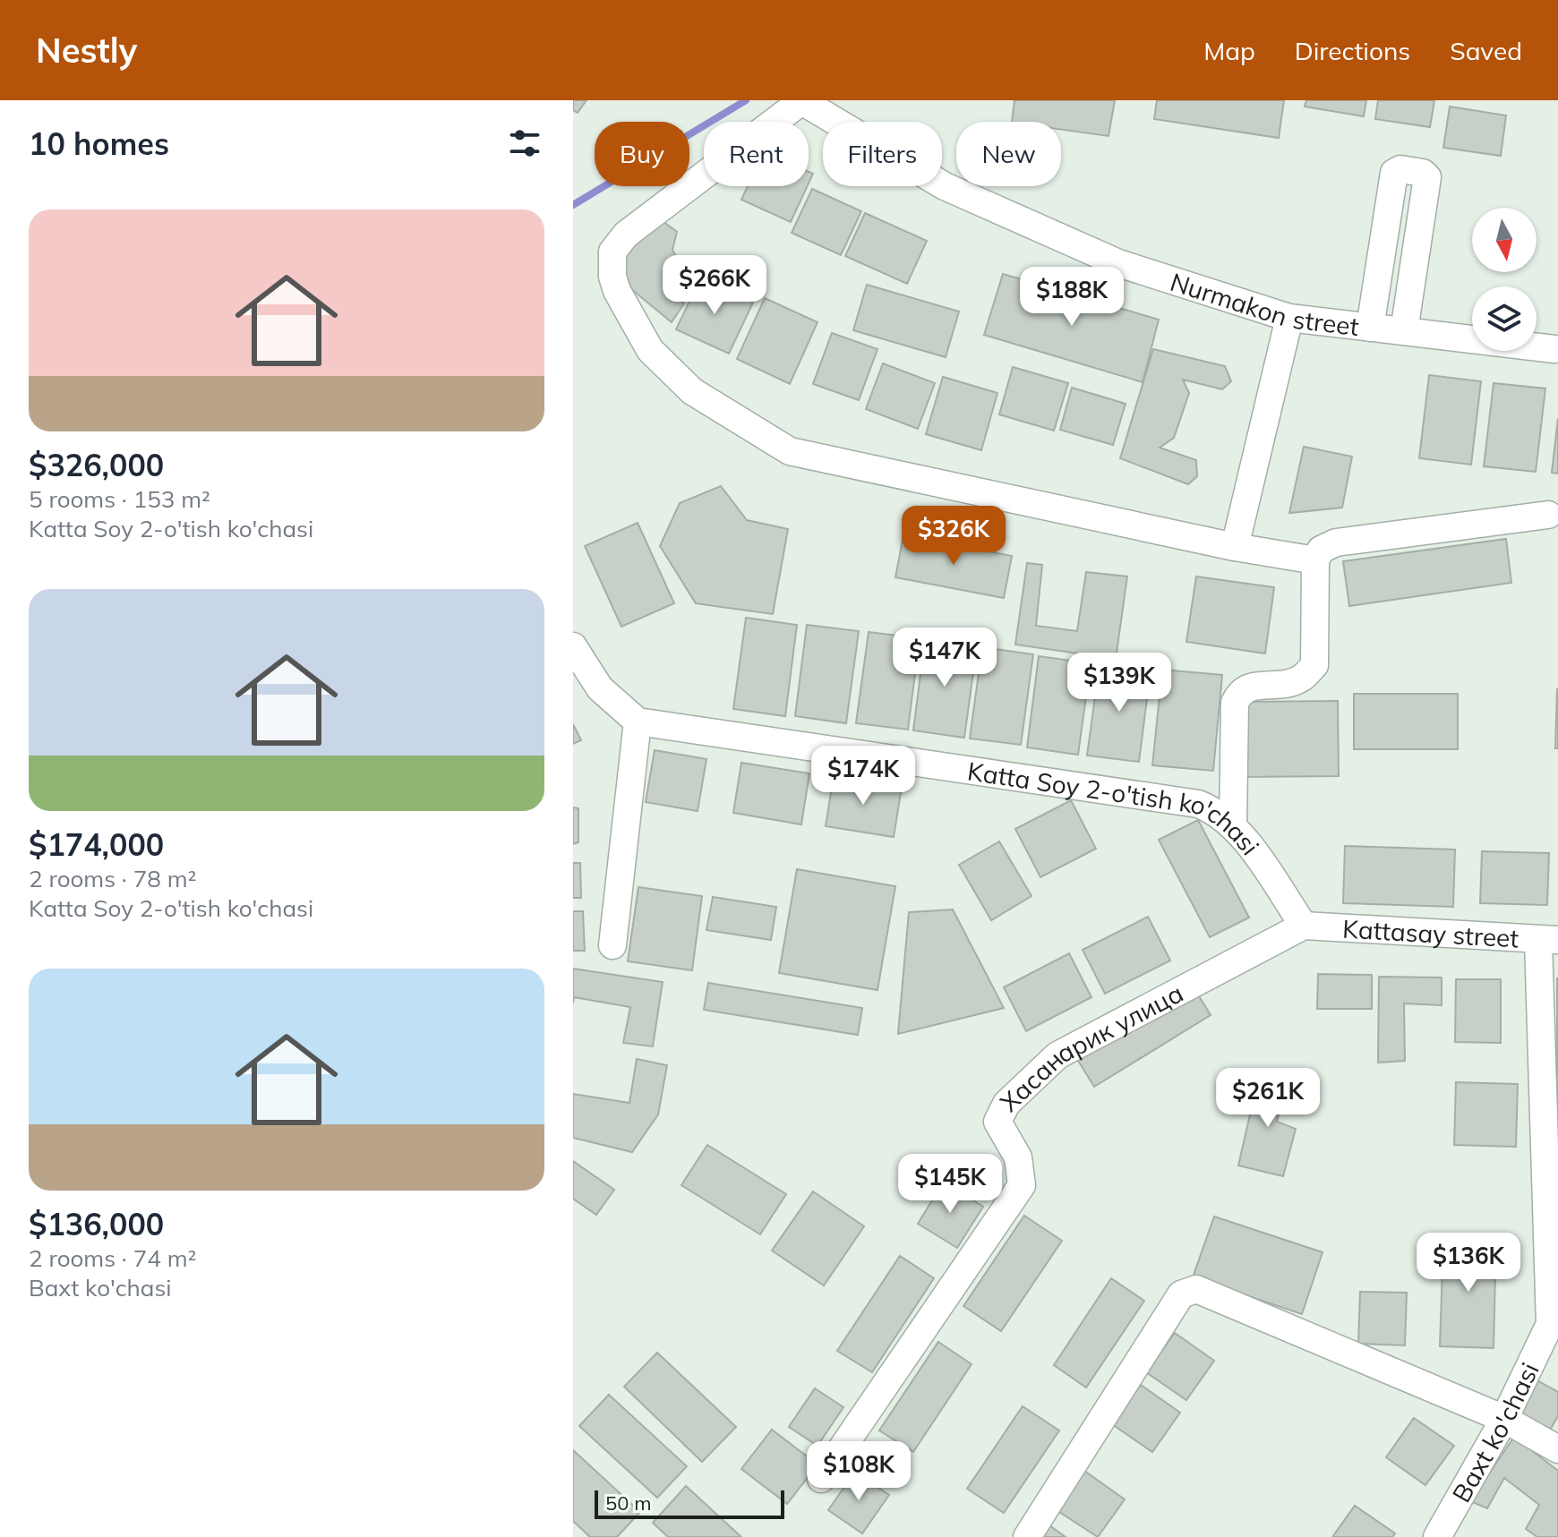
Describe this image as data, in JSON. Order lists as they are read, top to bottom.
{
  "streets": {
    "street": [
      "Nurmakon street",
      "Katta Soy 2-o'tish ko'chasi",
      "Kattasay street",
      "Хасанарик улица",
      "Baxt ko'chasi"
    ]
  },
  "crossings": [
    ["Katta Soy 2-o'tish ko'chasi", "Kattasay street"],
    ["Katta Soy 2-o'tish ko'chasi", "Хасанарик улица"],
    ["Kattasay street", "Хасанарик улица"],
    ["Kattasay street", "Baxt ko'chasi"]
  ],
  "scale_bar": "50 m",
  "north": "bottom",
  "page": {
    "header": "Nestly",
    "nav": ["Map", "Directions", "Saved"],
    "heading": "10 homes",
    "chip": [
      "Buy",
      "Rent",
      "Filters",
      "New"
    ],
    "list": [
      {
        "name": "$326,000",
        "note": "5 rooms · 153 m² · Katta Soy 2-o'tish ko'chasi"
      },
      {
        "name": "$174,000",
        "note": "2 rooms · 78 m² · Katta Soy 2-o'tish ko'chasi"
      },
      {
        "name": "$136,000",
        "note": "2 rooms · 74 m² · Baxt ko'chasi"
      }
    ],
    "price": [
      "$266K",
      "$188K",
      "$326K",
      "$147K",
      "$139K",
      "$174K",
      "$261K",
      "$145K",
      "$136K",
      "$108K"
    ],
    "scale": "50 m"
  }
}
